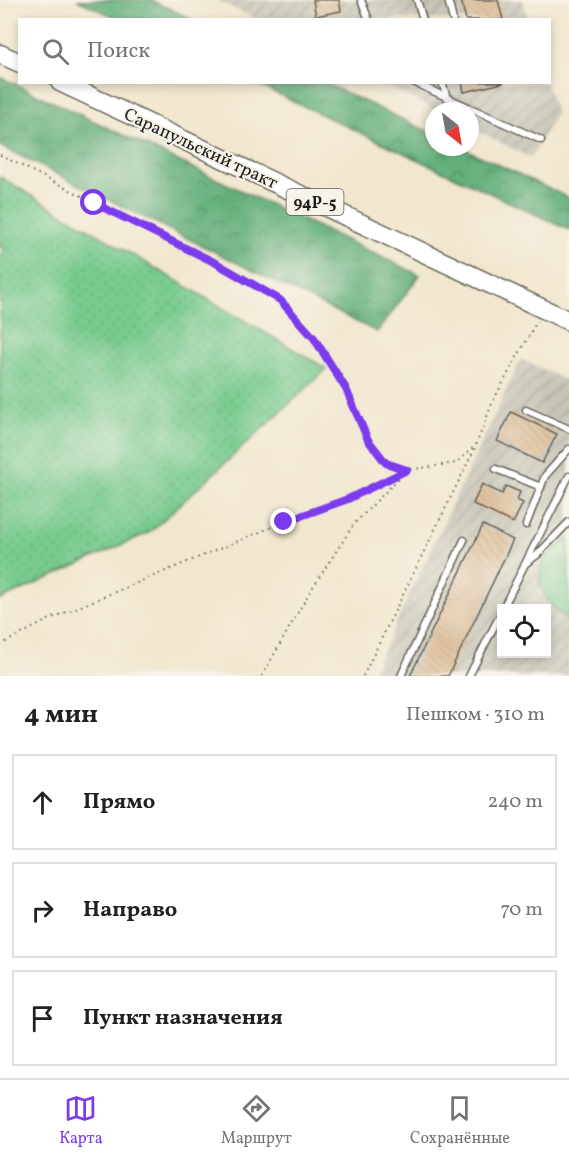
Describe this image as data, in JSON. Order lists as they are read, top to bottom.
{
  "streets": {
    "main road": ["Сарапульский тракт", "94Р-5"]
  },
  "north": "bottom right",
  "page": {
    "search": "Поиск",
    "heading": ["4 мин", "Пешком · 310 m"],
    "list": [
      ["Прямо", "240 m"],
      ["Направо", "70 m"],
      "Пункт назначения"
    ],
    "nav": ["Карта", "Маршрут", "Сохранённые"]
  }
}
